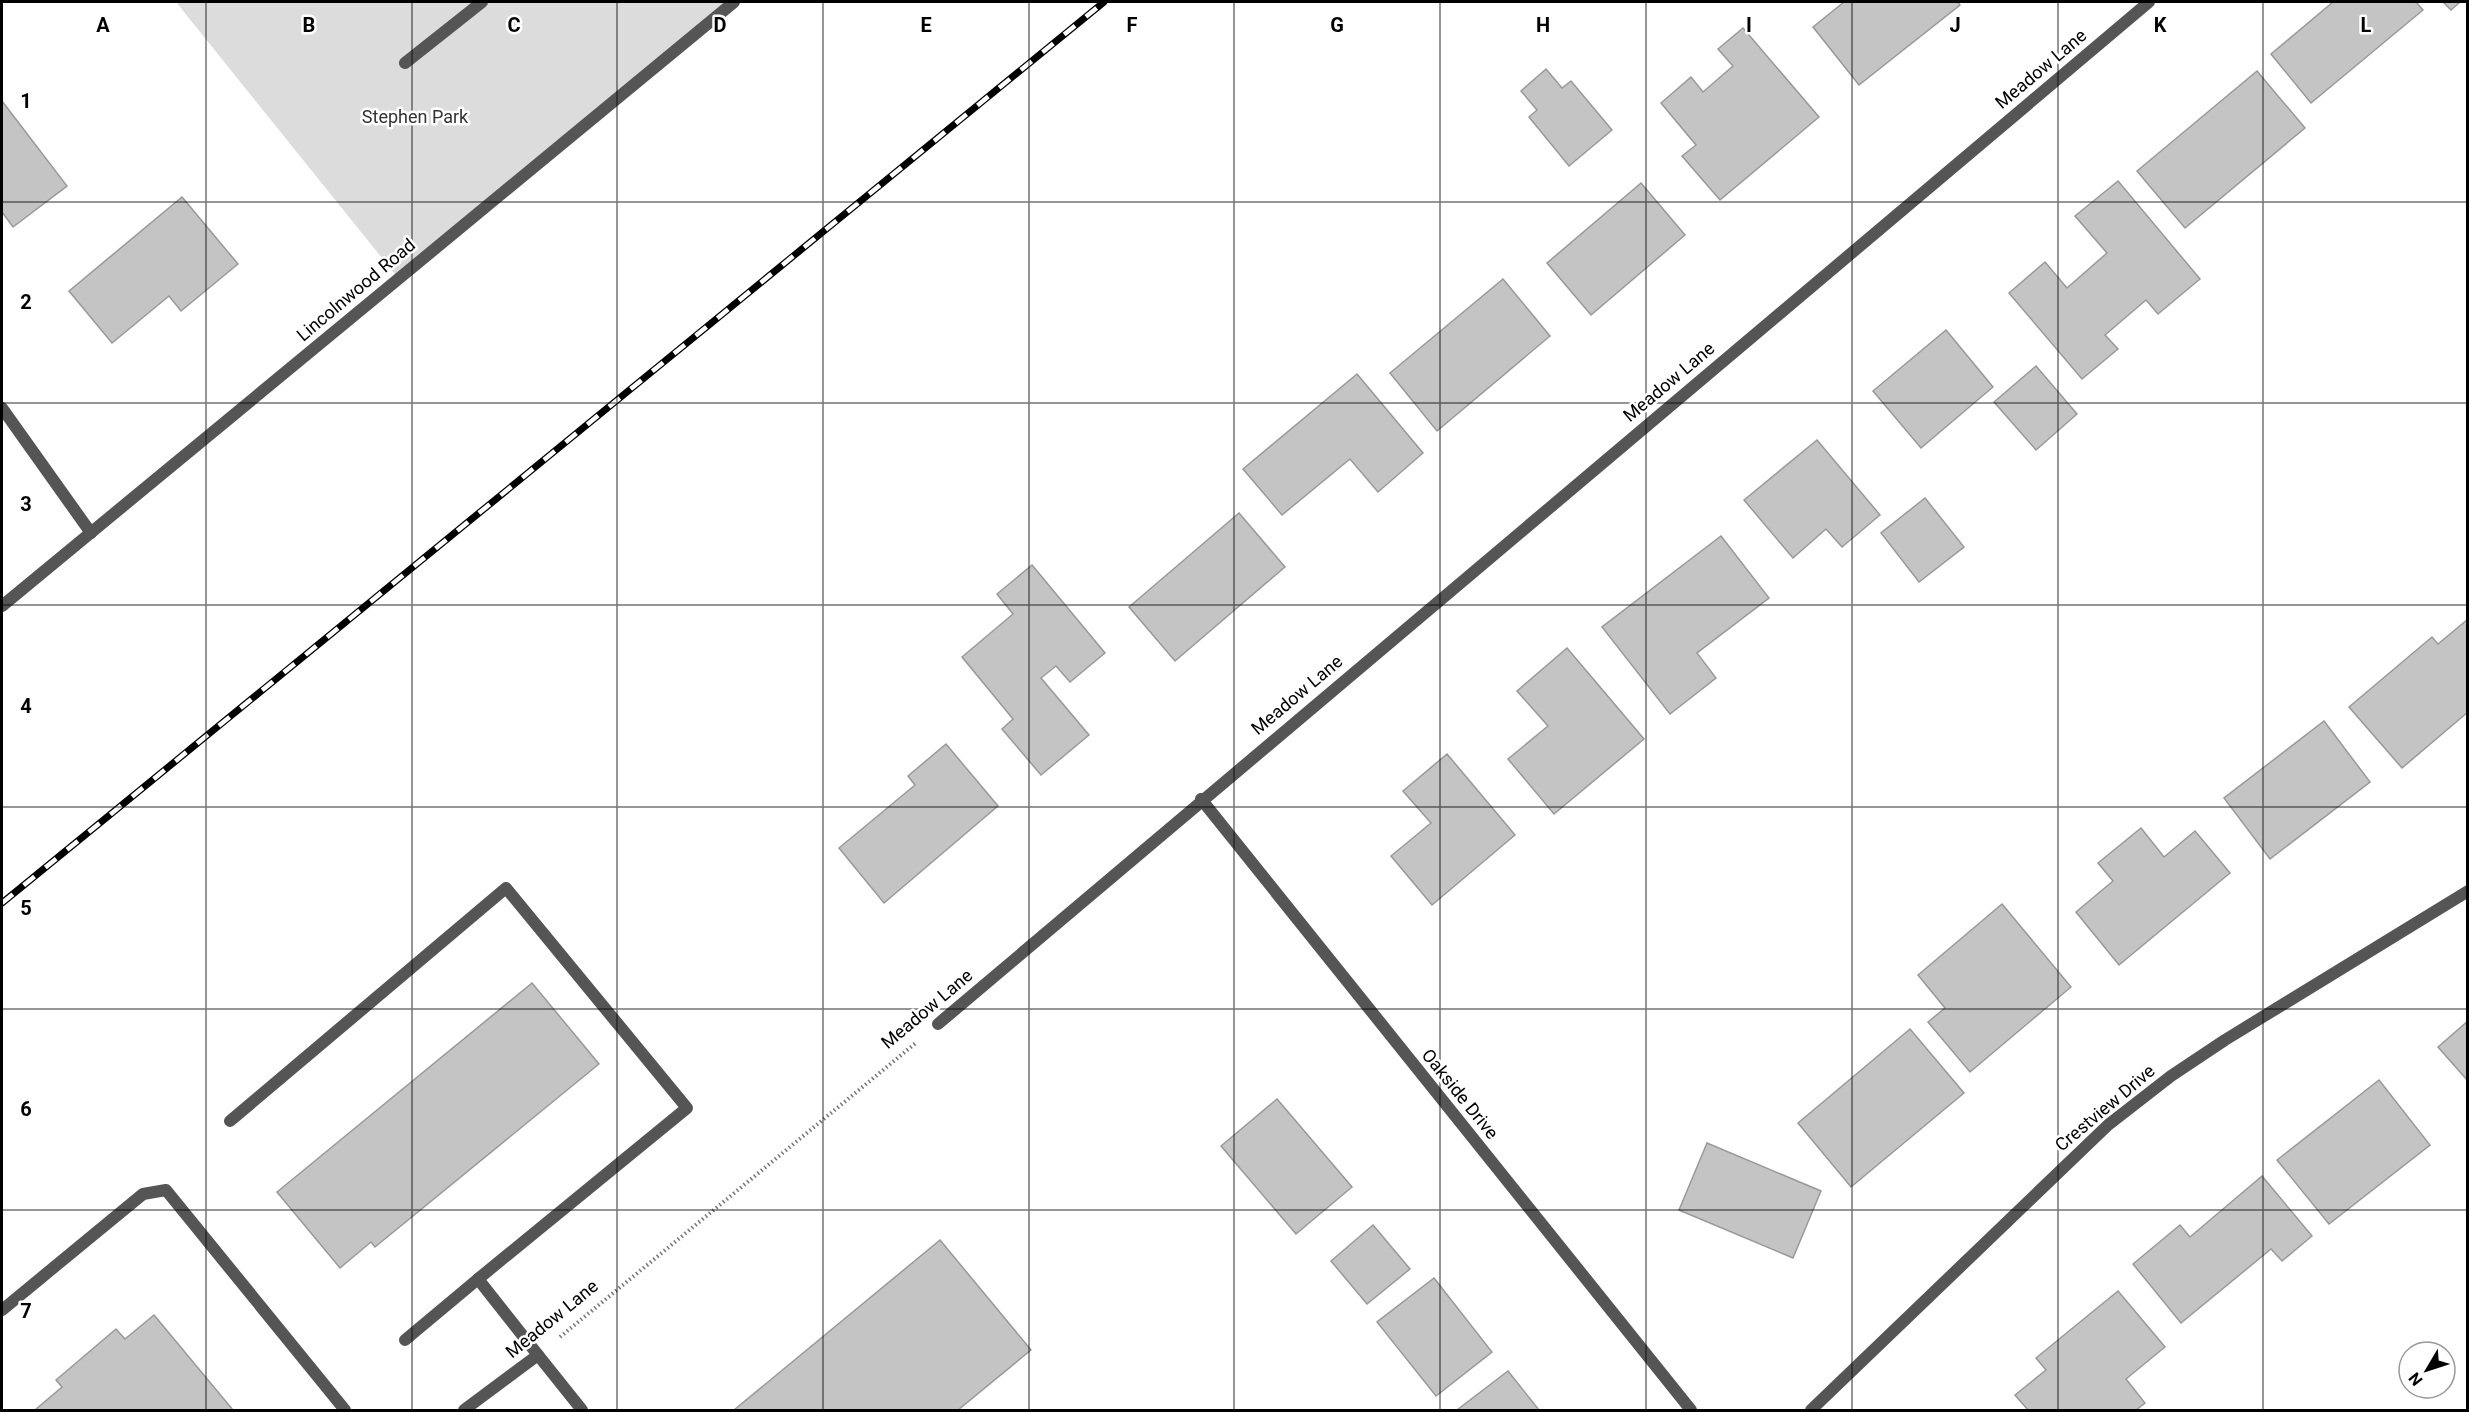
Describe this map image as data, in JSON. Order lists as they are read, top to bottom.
{
  "streets": {
    "street": [
      "Meadow Lane",
      "Lincolnwood Road",
      "Oakside Drive",
      "Crestview Drive"
    ]
  },
  "crossings": [
    ["Meadow Lane", "Oakside Drive"]
  ],
  "parks": ["Stephen Park"],
  "north": "bottom left",
  "grid": {
    "columns": [
      "A",
      "B",
      "C",
      "D",
      "E",
      "F",
      "G",
      "H",
      "I",
      "J",
      "K",
      "L"
    ],
    "rows": [
      "1",
      "2",
      "3",
      "4",
      "5",
      "6",
      "7"
    ]
  }
}
